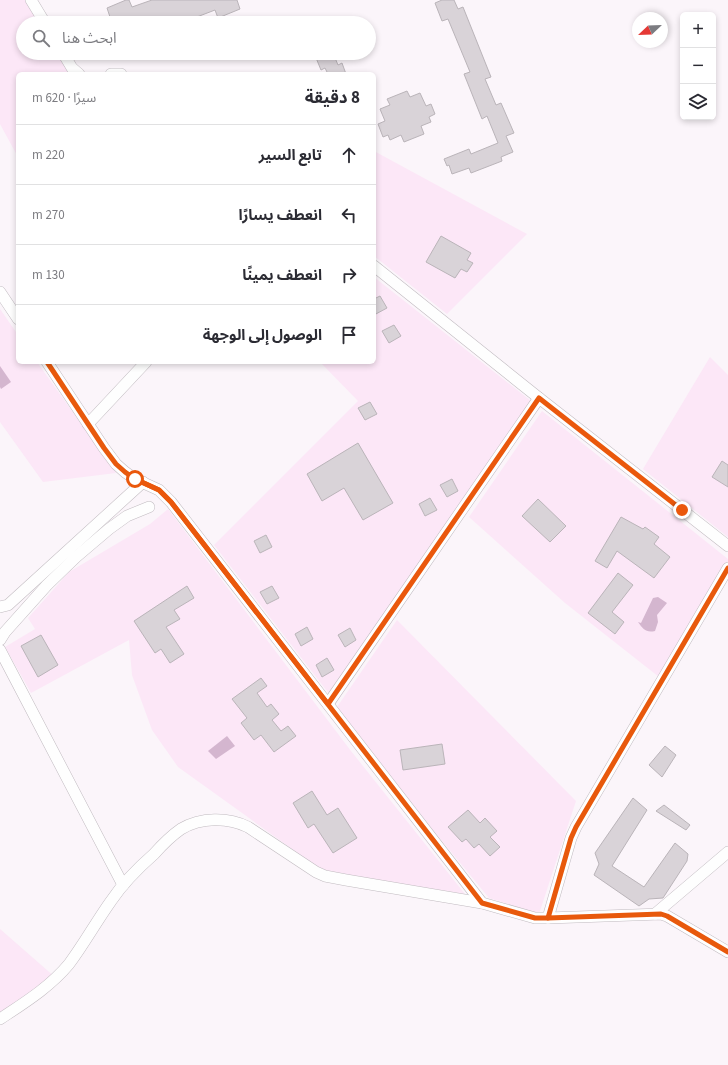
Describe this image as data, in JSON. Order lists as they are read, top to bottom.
{
  "north": "bottom left",
  "page": {
    "map_buttons": ["+", "−"],
    "search": "ابحث هنا",
    "heading": ["8 دقيقة", "سيرًا · 620 m"],
    "list": [
      ["تابع السير", "220 m"],
      ["انعطف يسارًا", "270 m"],
      ["انعطف يمينًا", "130 m"],
      "الوصول إلى الوجهة"
    ]
  }
}
